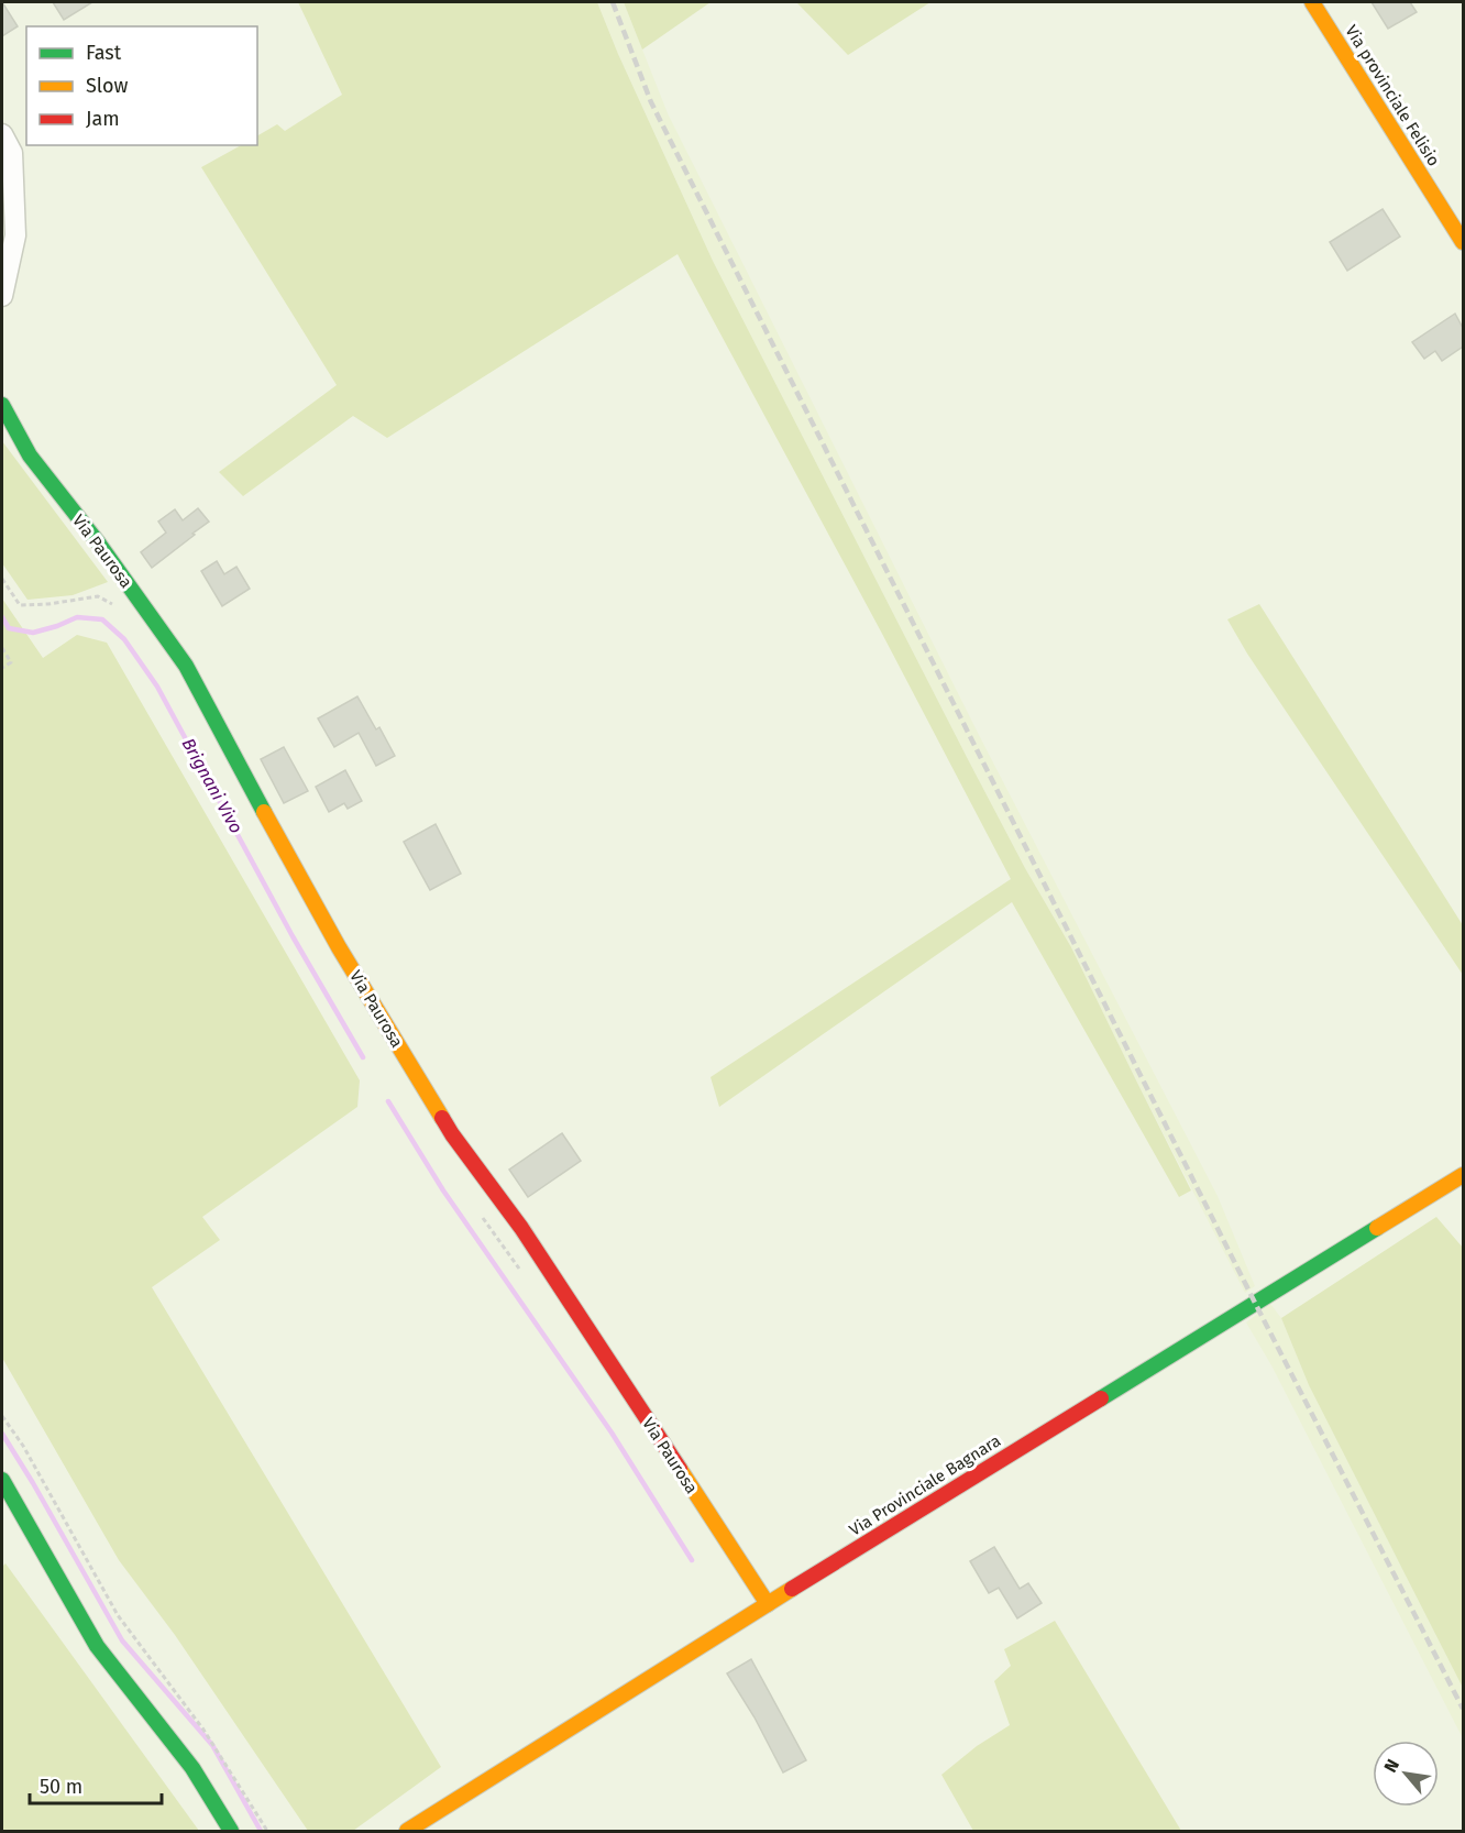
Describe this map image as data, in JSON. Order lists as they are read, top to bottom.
{
  "streets": {
    "street": ["Via provinciale Felisio", "Via Paurosa", "Via Provinciale Bagnara"]
  },
  "crossings": [
    ["Via Paurosa", "Via Provinciale Bagnara"]
  ],
  "water": ["Brignani Vivo"],
  "legend": ["Fast", "Slow", "Jam"],
  "scale_bar": "50 m",
  "north": "top left"
}
